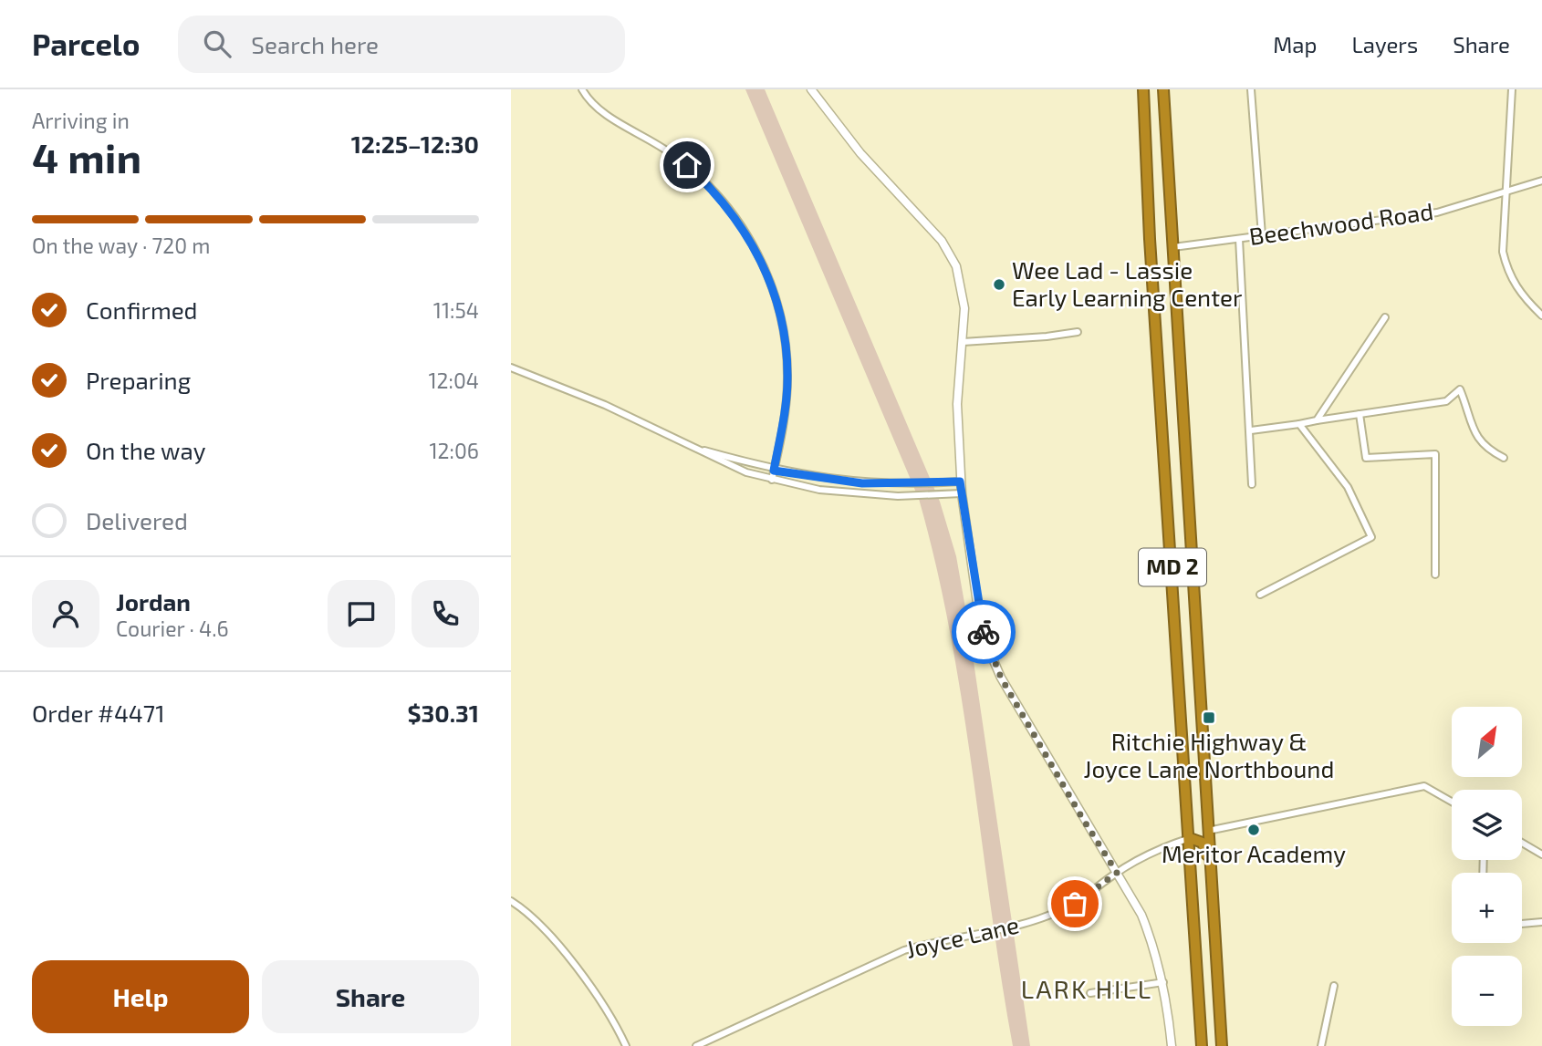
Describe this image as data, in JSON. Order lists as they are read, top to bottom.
{
  "streets": {
    "highway": ["MD 2"],
    "street": ["Beechwood Road", "Joyce Lane"]
  },
  "crossings": [
    ["Beechwood Road", "MD 2"],
    ["MD 2", "Joyce Lane"]
  ],
  "districts": ["LARK HILL"],
  "places": {
    "other": ["Wee Lad - Lassie Early Learning Center", "Meritor Academy"],
    "transit": ["Ritchie Highway & Joyce Lane Northbound"]
  },
  "north": "top right",
  "page": {
    "header": "Parcelo",
    "search": "Search here",
    "nav": ["Map", "Layers", "Share"],
    "heading": ["4 min", "Arriving in", "12:25–12:30"],
    "panel": [
      "Jordan",
      "Courier · 4.6",
      "Order #4471",
      "$30.31"
    ],
    "bar": "On the way · 720 m",
    "list": [
      ["Confirmed", "11:54"],
      ["Preparing", "12:04"],
      ["On the way", "12:06"],
      "Delivered"
    ],
    "map_buttons": ["+", "−"],
    "buttons": ["Help", "Share"]
  }
}
